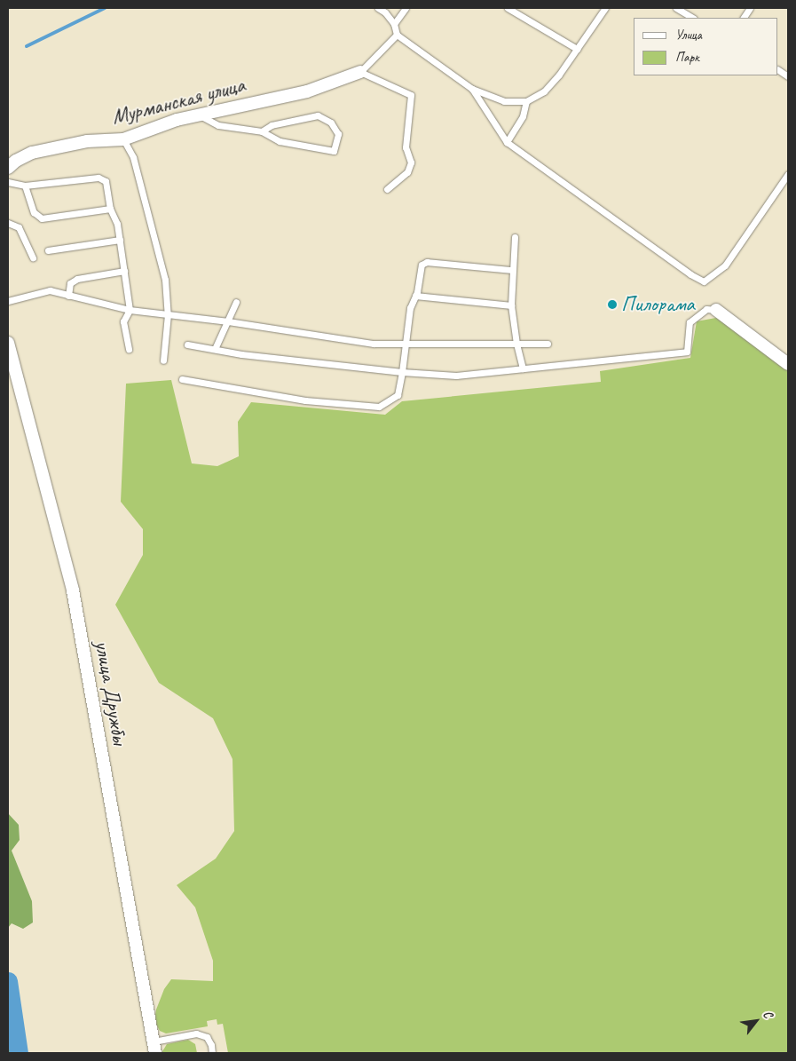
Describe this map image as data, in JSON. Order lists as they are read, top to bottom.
{
  "streets": {
    "street": ["Мурманская улица", "улица Дружбы"]
  },
  "places": ["Пилорама"],
  "legend": ["Улица", "Парк"],
  "north": "top right"
}
